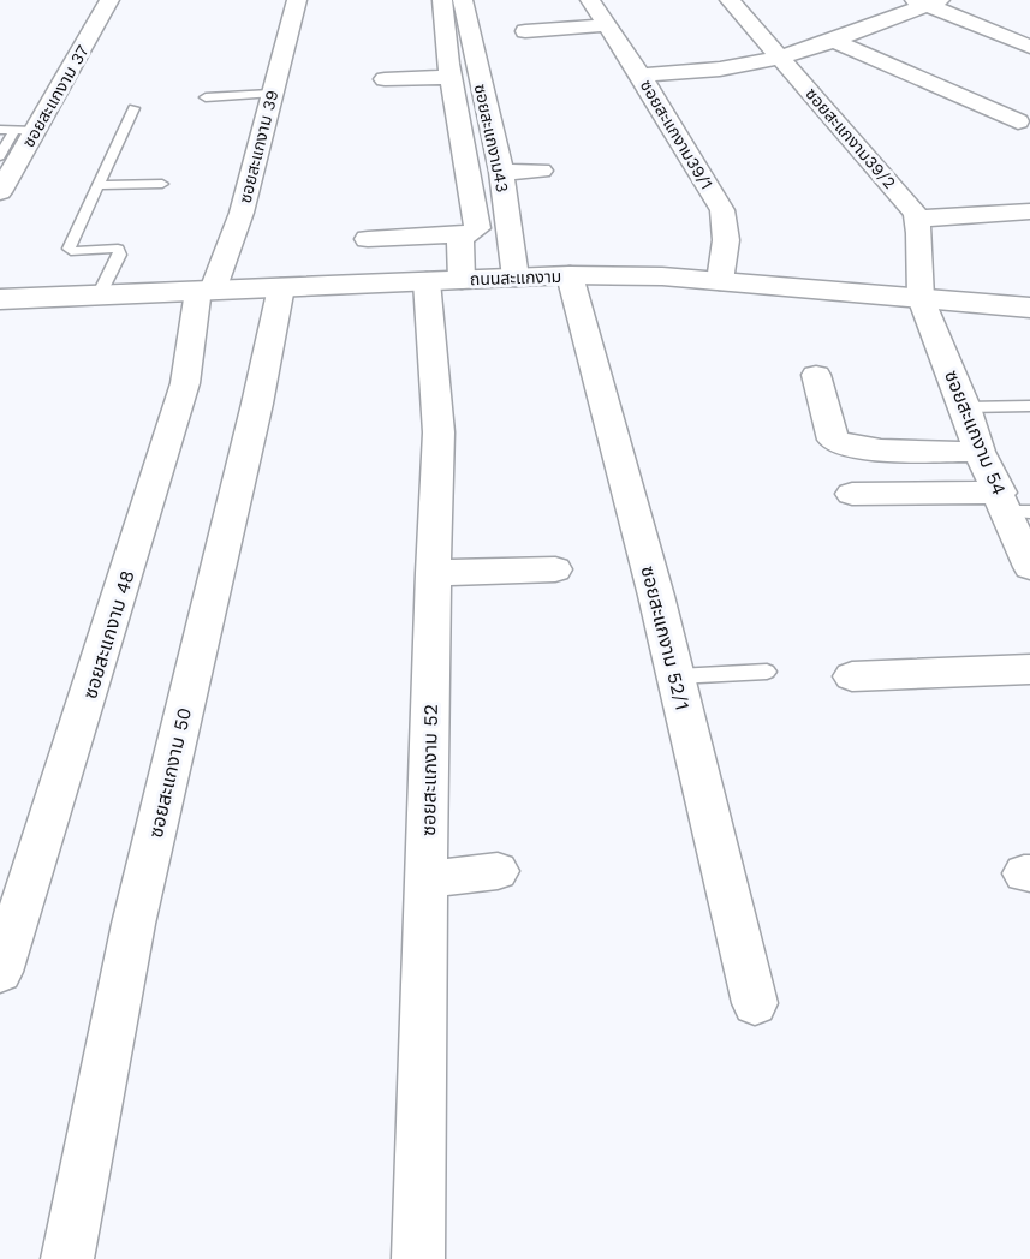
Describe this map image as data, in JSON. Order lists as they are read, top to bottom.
{
  "streets": {
    "street": [
      "ซอยสะแกงาม 37",
      "ซอยสะแกงาม39/1",
      "ซอยสะแกงาม43",
      "ซอยสะแกงาม39/2",
      "ซอยสะแกงาม 39",
      "ถนนสะแกงาม",
      "ซอยสะแกงาม 54",
      "ซอยสะแกงาม 48",
      "ซอยสะแกงาม 52/1",
      "ซอยสะแกงาม 52",
      "ซอยสะแกงาม 50"
    ]
  },
  "crossings": [
    ["ซอยสะแกงาม39/1", "ถนนสะแกงาม"],
    ["ซอยสะแกงาม43", "ถนนสะแกงาม"],
    ["ซอยสะแกงาม 39", "ถนนสะแกงาม"],
    ["ซอยสะแกงาม 39", "ซอยสะแกงาม 48"],
    ["ถนนสะแกงาม", "ซอยสะแกงาม 54"],
    ["ถนนสะแกงาม", "ซอยสะแกงาม 48"],
    ["ถนนสะแกงาม", "ซอยสะแกงาม 52/1"],
    ["ถนนสะแกงาม", "ซอยสะแกงาม 52"],
    ["ถนนสะแกงาม", "ซอยสะแกงาม 50"]
  ]
}
